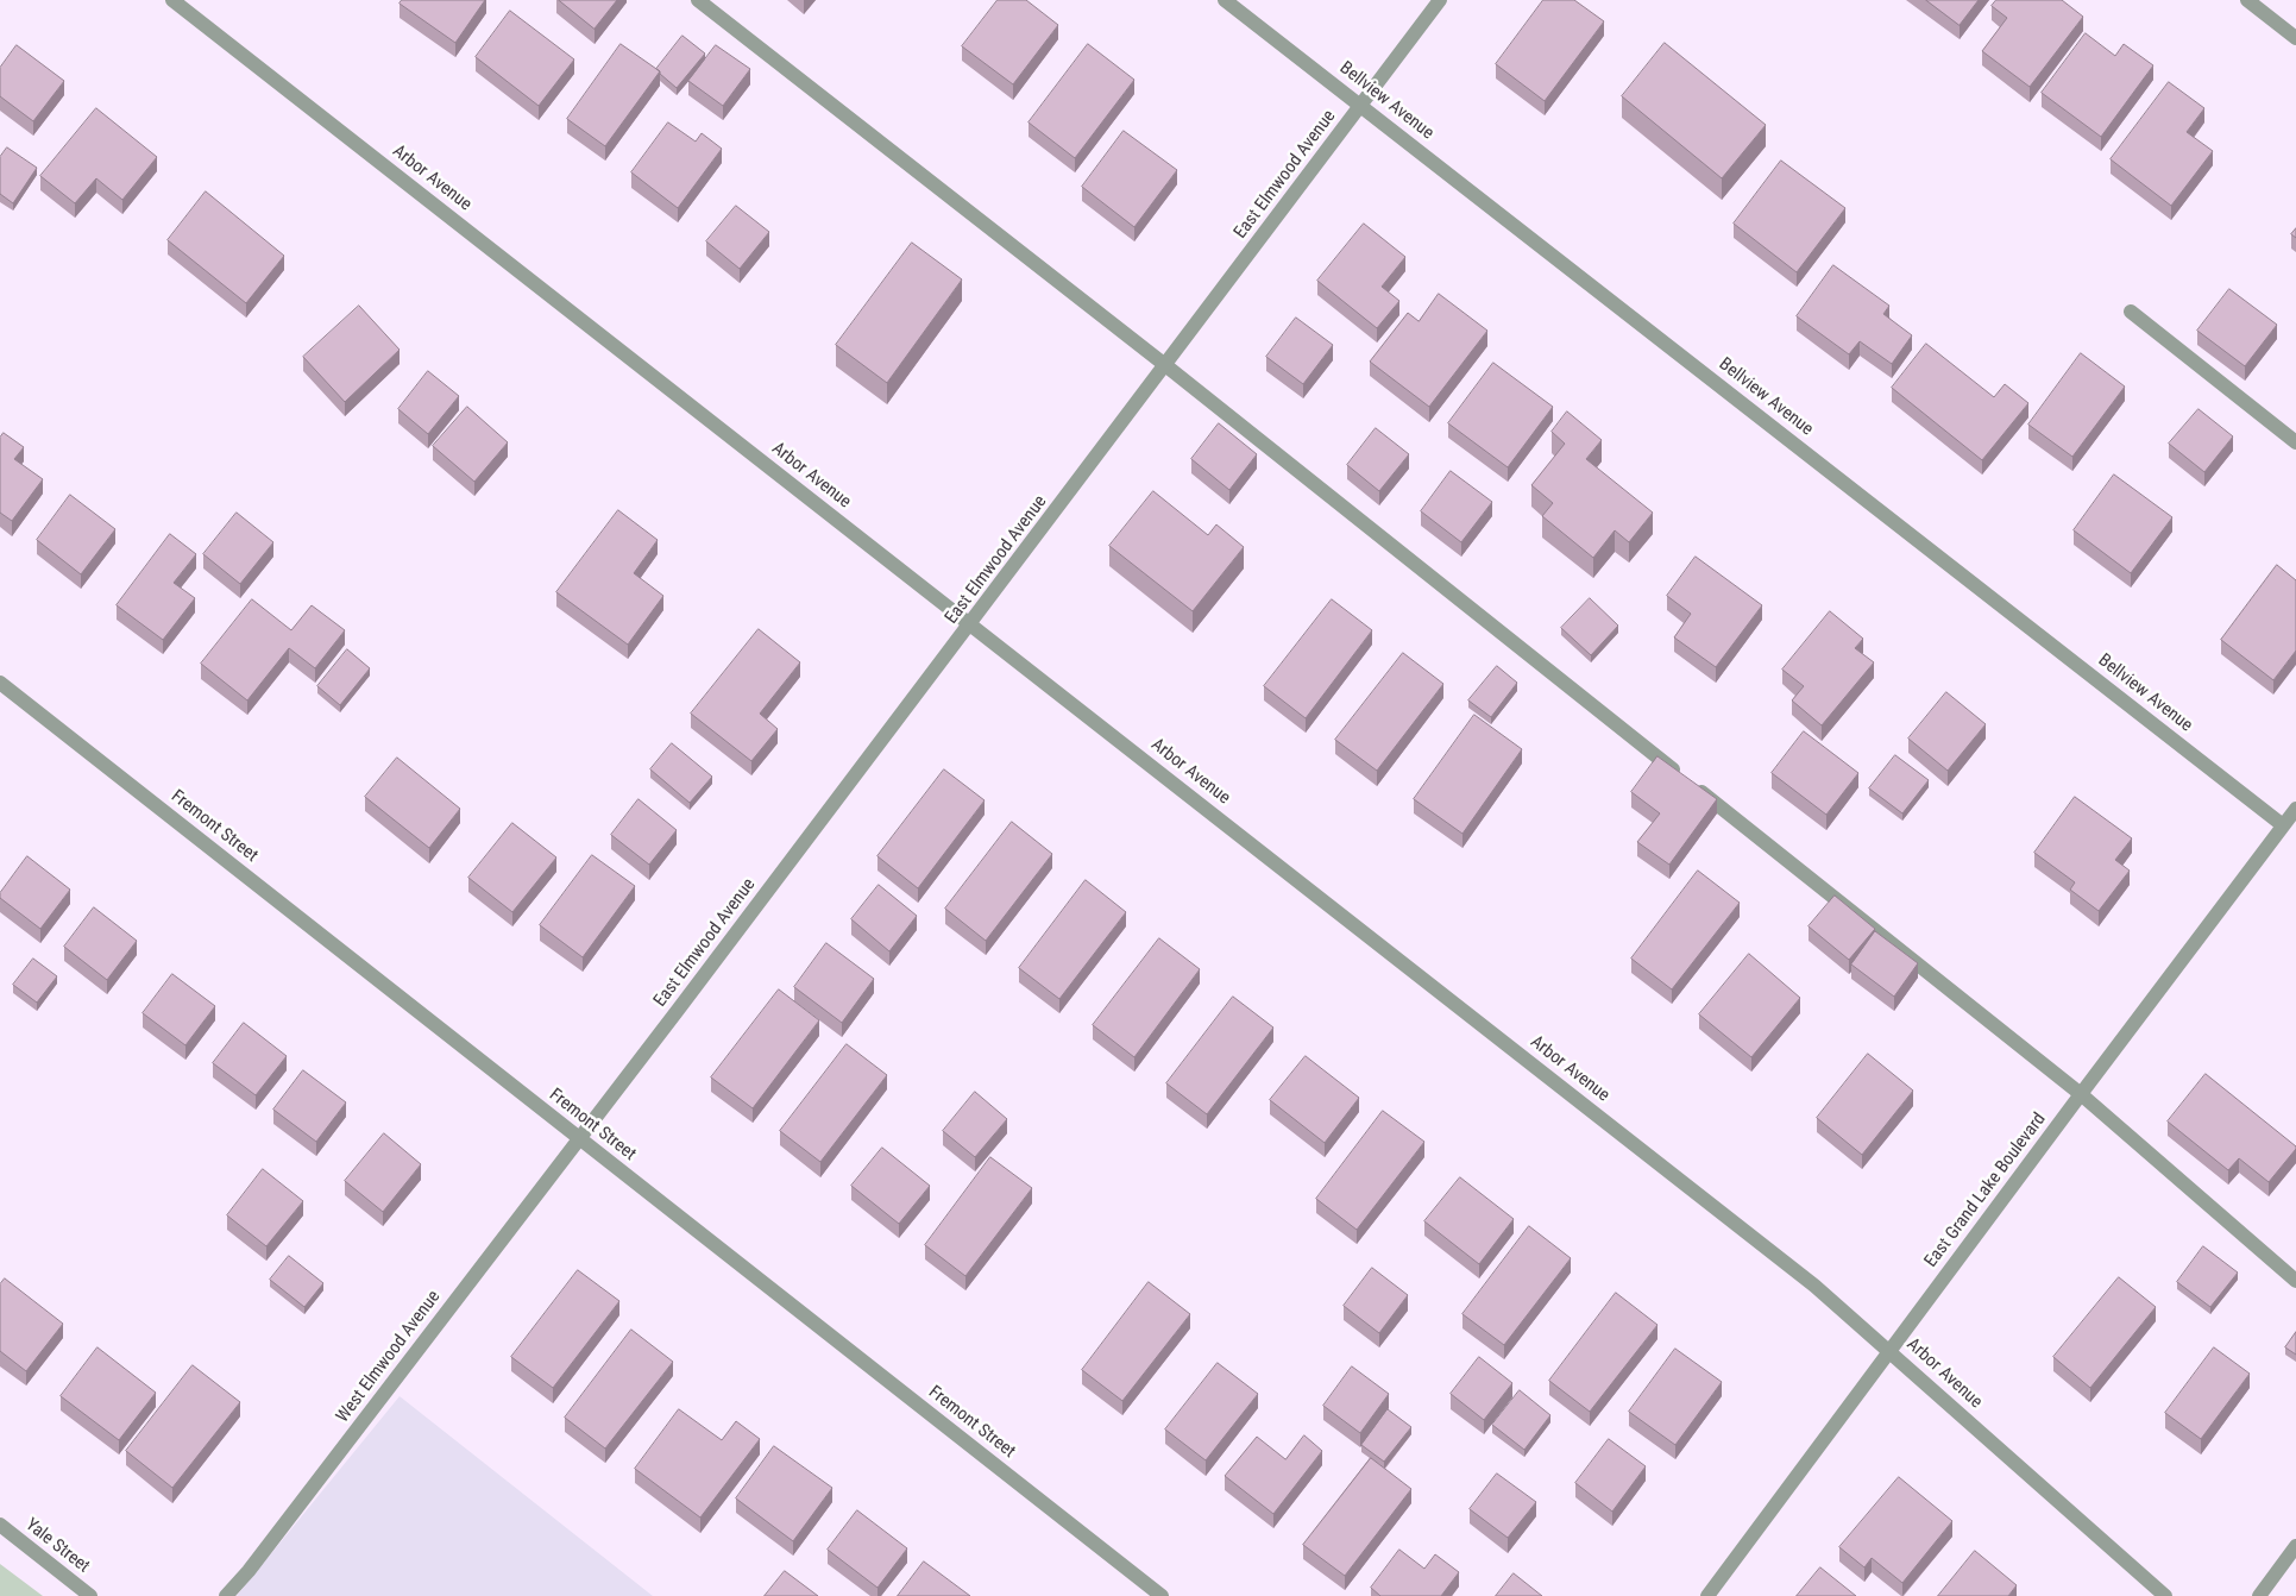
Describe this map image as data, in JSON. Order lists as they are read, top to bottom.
{
  "streets": {
    "street": [
      "Bellview Avenue",
      "East Elmwood Avenue",
      "Arbor Avenue",
      "Fremont Street",
      "East Grand Lake Boulevard",
      "West Elmwood Avenue",
      "Yale Street"
    ]
  },
  "crossings": [
    ["Bellview Avenue", "East Elmwood Avenue"],
    ["Bellview Avenue", "East Grand Lake Boulevard"],
    ["East Elmwood Avenue", "Arbor Avenue"],
    ["East Elmwood Avenue", "Fremont Street"],
    ["East Elmwood Avenue", "West Elmwood Avenue"],
    ["Arbor Avenue", "East Grand Lake Boulevard"],
    ["Fremont Street", "West Elmwood Avenue"]
  ]
}
